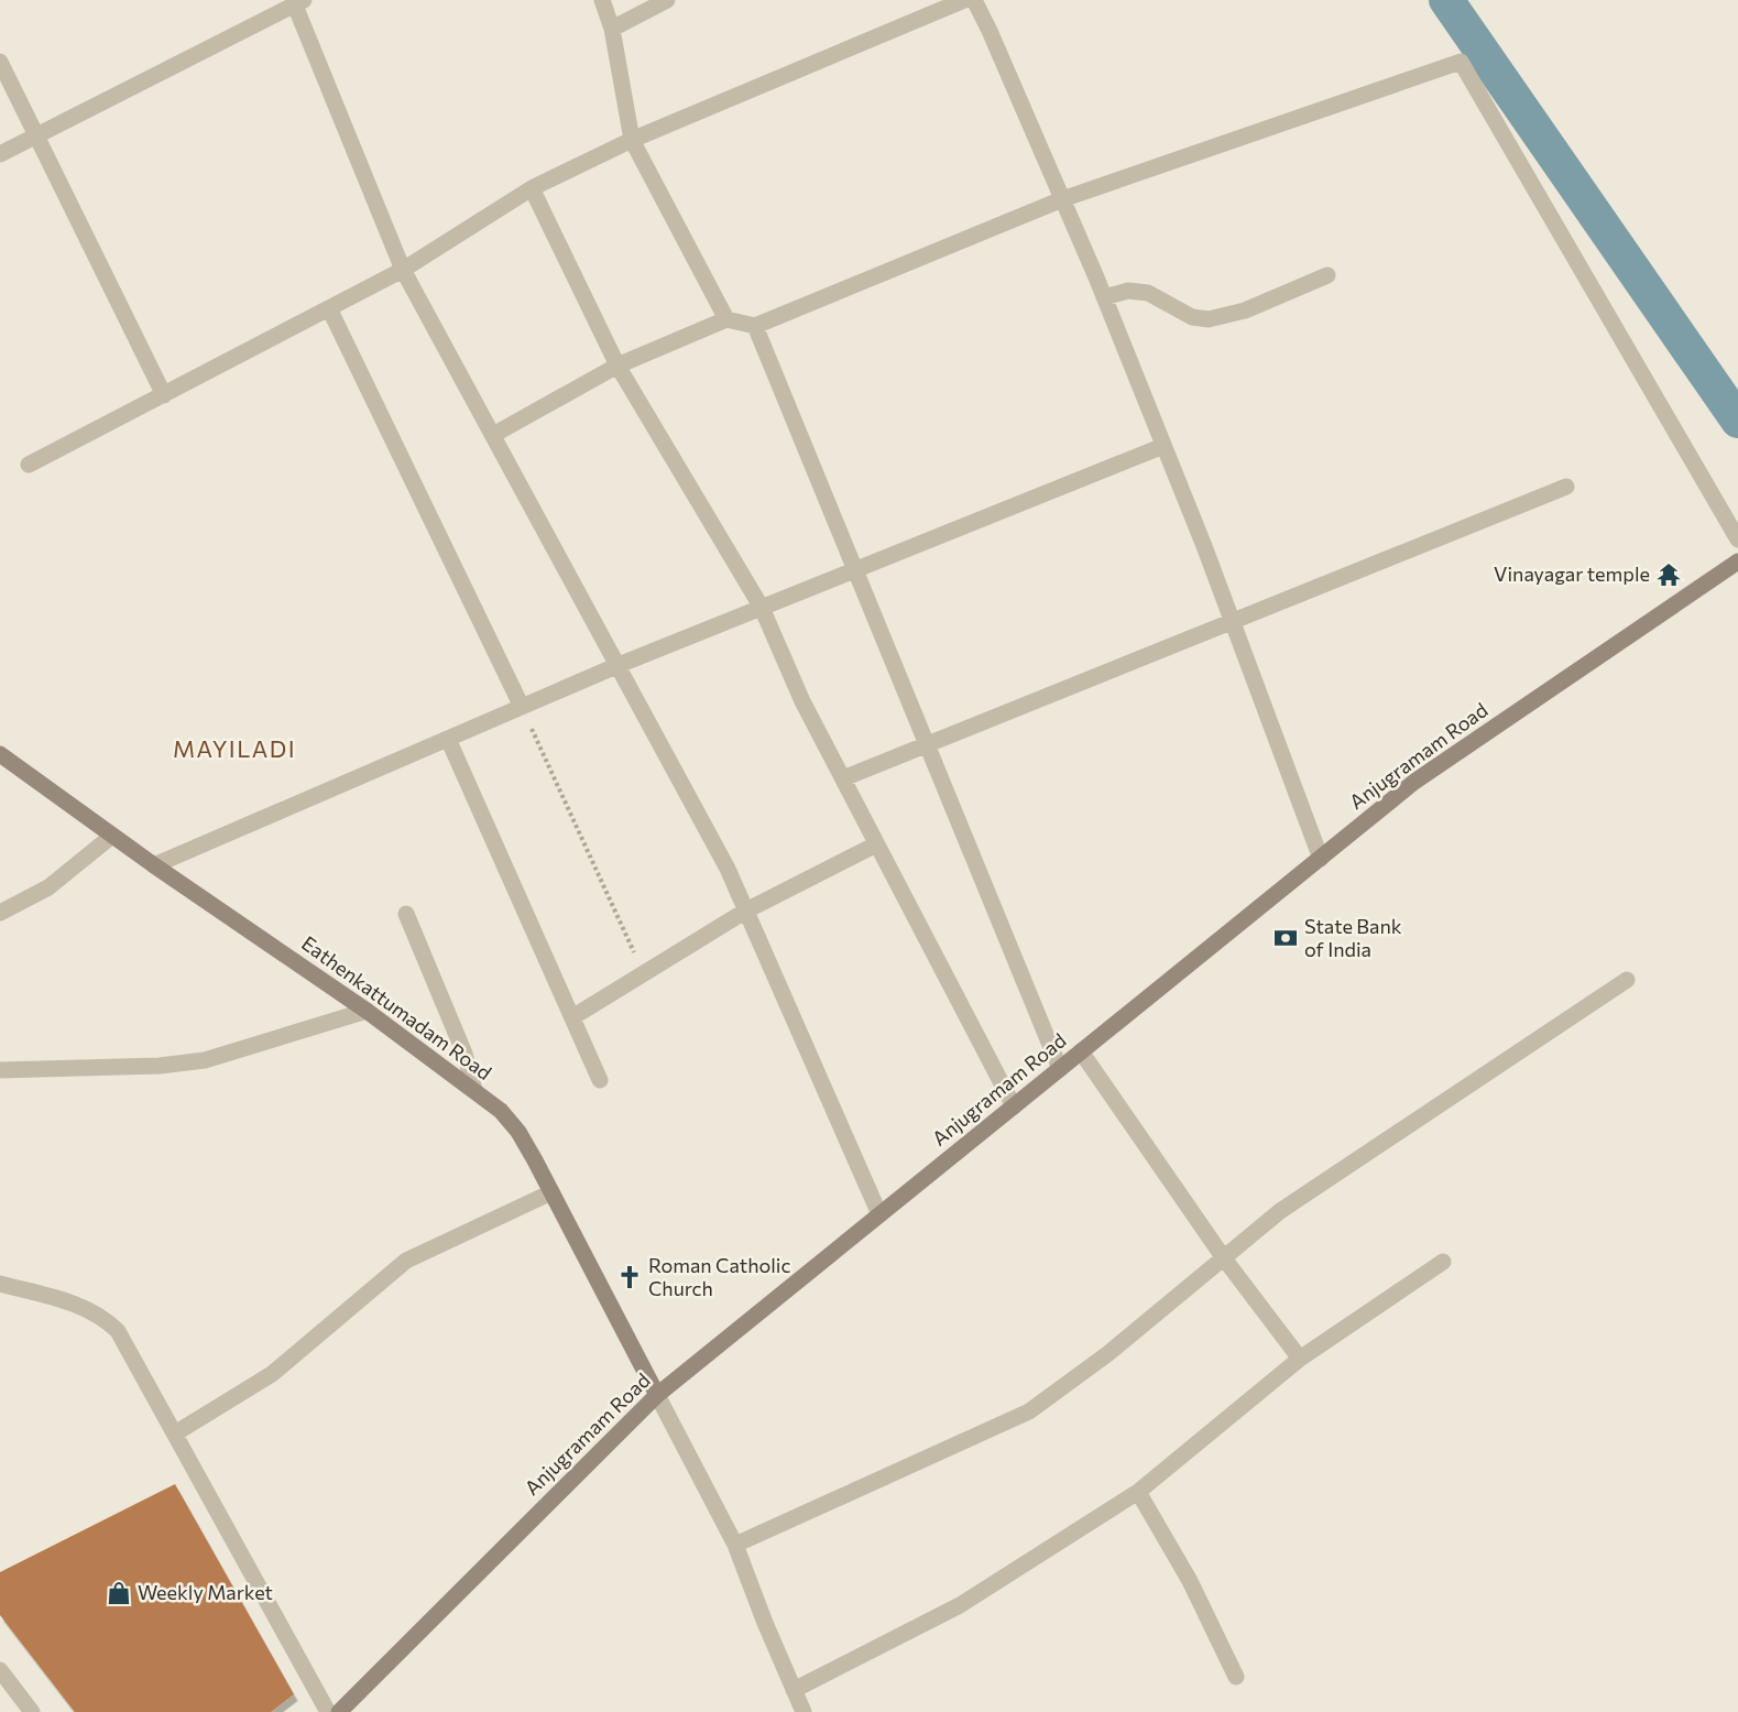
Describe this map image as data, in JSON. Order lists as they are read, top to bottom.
{
  "streets": {
    "main road": ["Anjugramam Road", "Eathenkattumadam Road"]
  },
  "crossings": [
    ["Anjugramam Road", "Eathenkattumadam Road"]
  ],
  "districts": ["MAYILADI"],
  "places": {
    "temple": ["Vinayagar temple"],
    "bank": ["State Bank of India"],
    "church": ["Roman Catholic Church"],
    "shop": ["Weekly Market"]
  }
}
